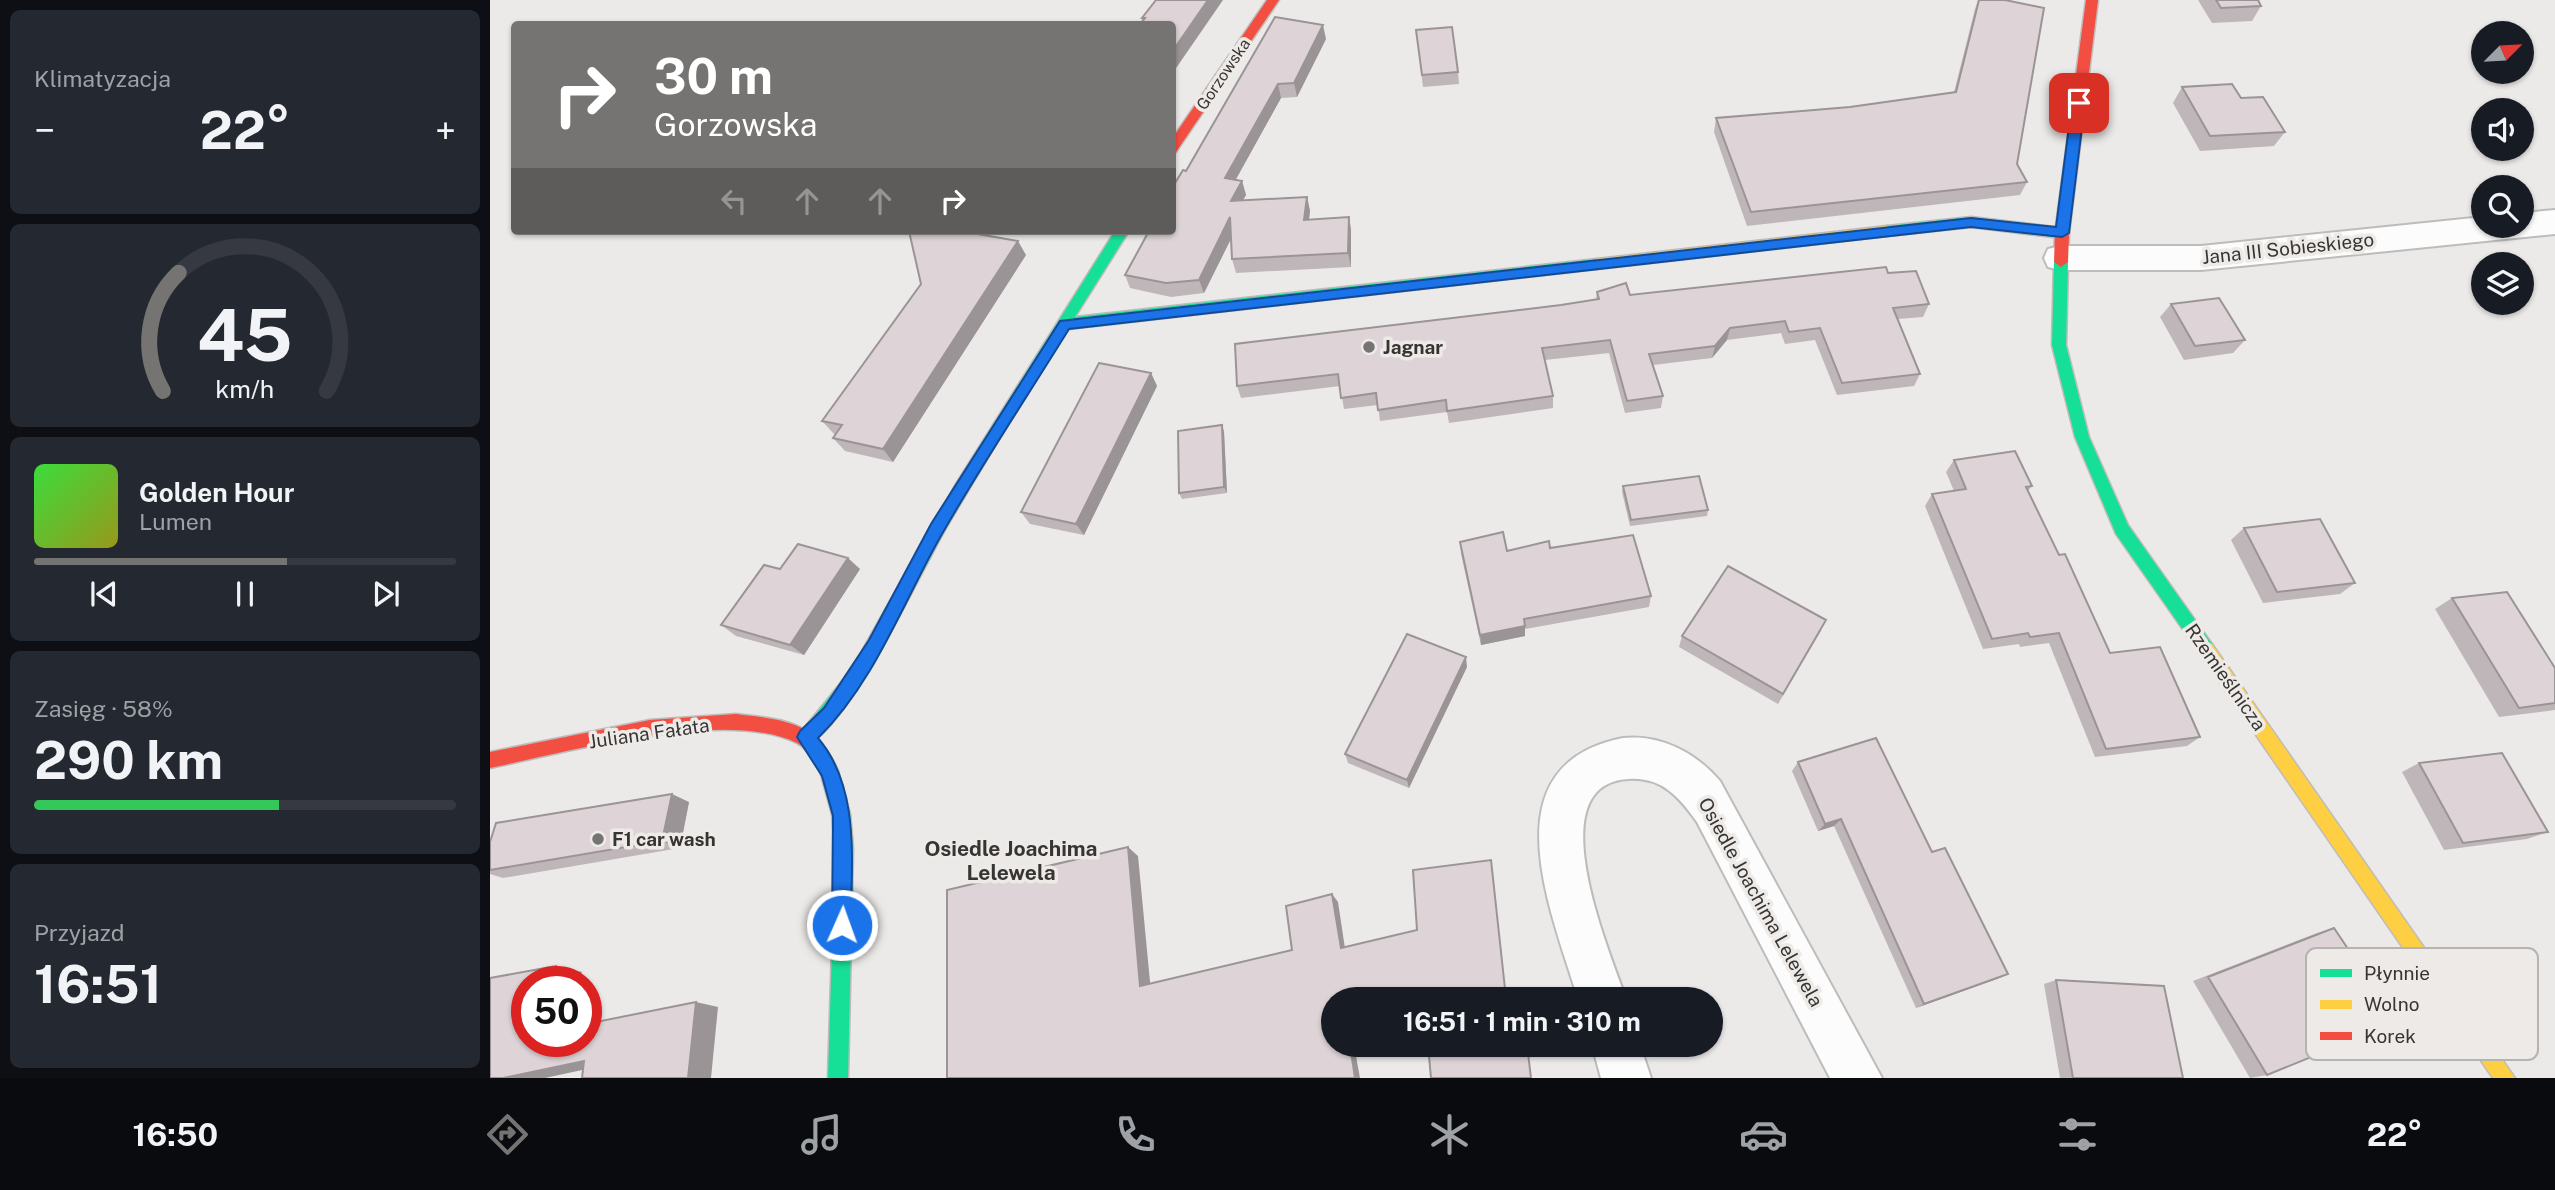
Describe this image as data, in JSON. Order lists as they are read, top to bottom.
{
  "streets": {
    "street": [
      "Gorzowska",
      "Jana III Sobieskiego",
      "Rzemieślnicza",
      "Juliana Fałata",
      "Osiedle Joachima Lelewela"
    ]
  },
  "crossings": [
    ["Jana III Sobieskiego", "Rzemieślnicza"]
  ],
  "districts": ["Osiedle Joachima Lelewela"],
  "places": ["Jagnar", "F1 car wash"],
  "legend": ["Płynnie", "Wolno", "Korek"],
  "north": "top right",
  "page": {
    "tile": [
      "Klimatyzacja",
      ["Zasięg · 58%", "290 km"],
      ["Przyjazd", "16:51"]
    ],
    "turn": ["30 m", "Gorzowska"],
    "heat": ["−", "22°", "+"],
    "song": ["Golden Hour", "Lumen"],
    "limit": "50",
    "trip": "16:51 · 1 min · 310 m",
    "tabs": ["16:50", "22°"],
    "gauge": ["45", "km/h"]
  }
}
